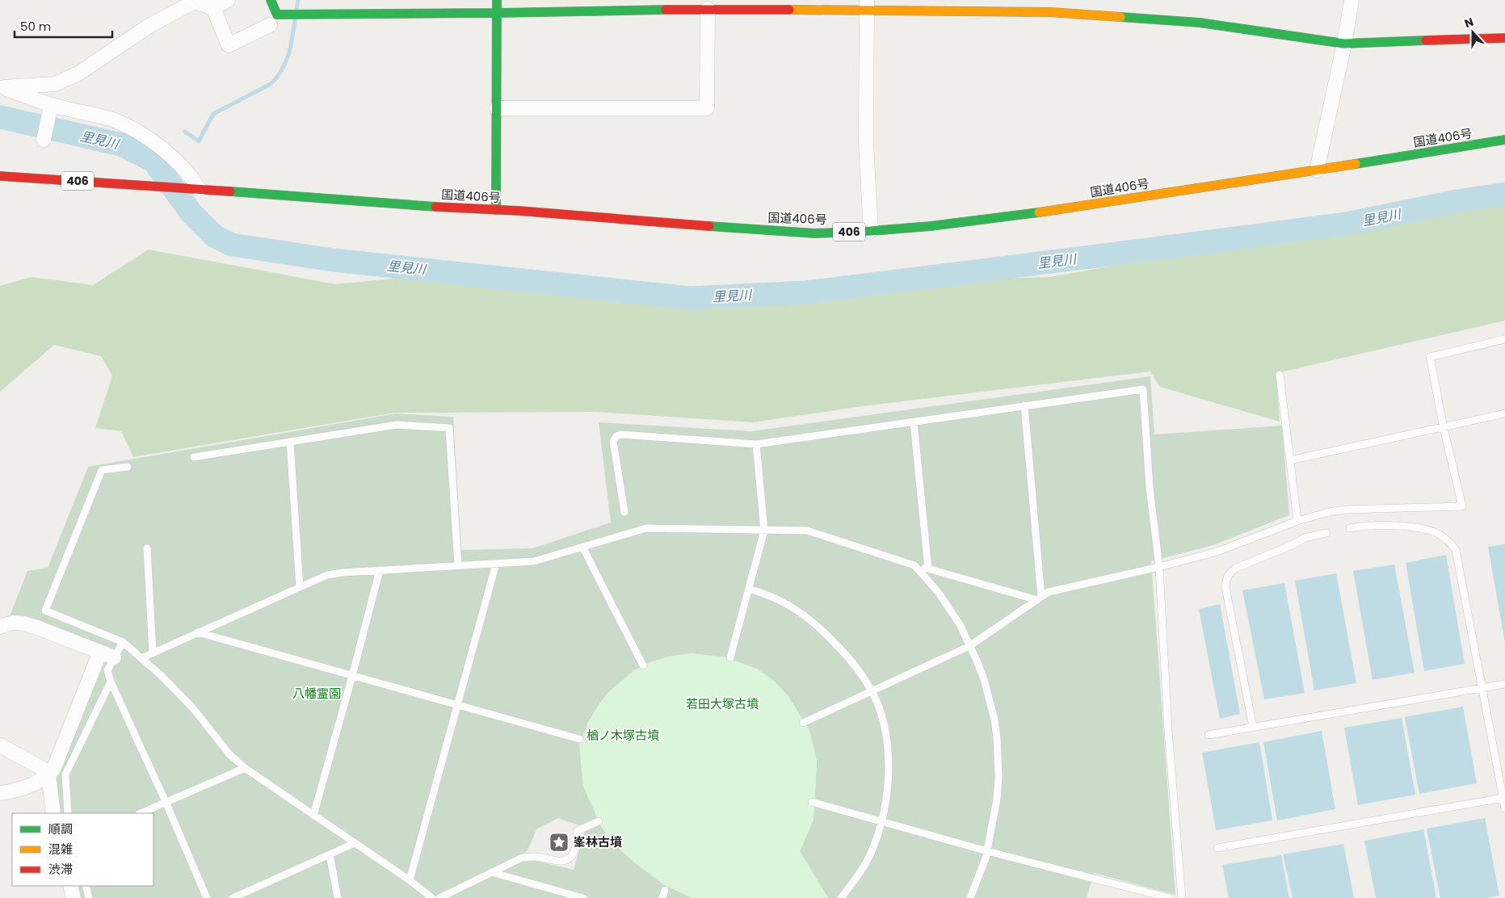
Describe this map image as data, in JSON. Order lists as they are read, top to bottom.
{
  "streets": {
    "main road": ["国道406号", "406"]
  },
  "water": ["里見川"],
  "parks": ["八幡霊園", "若田大塚古墳", "楢ノ木塚古墳"],
  "places": {
    "place": ["峯林古墳"]
  },
  "legend": ["順調", "混雑", "渋滞"],
  "scale_bar": "50 m",
  "north": "top"
}
